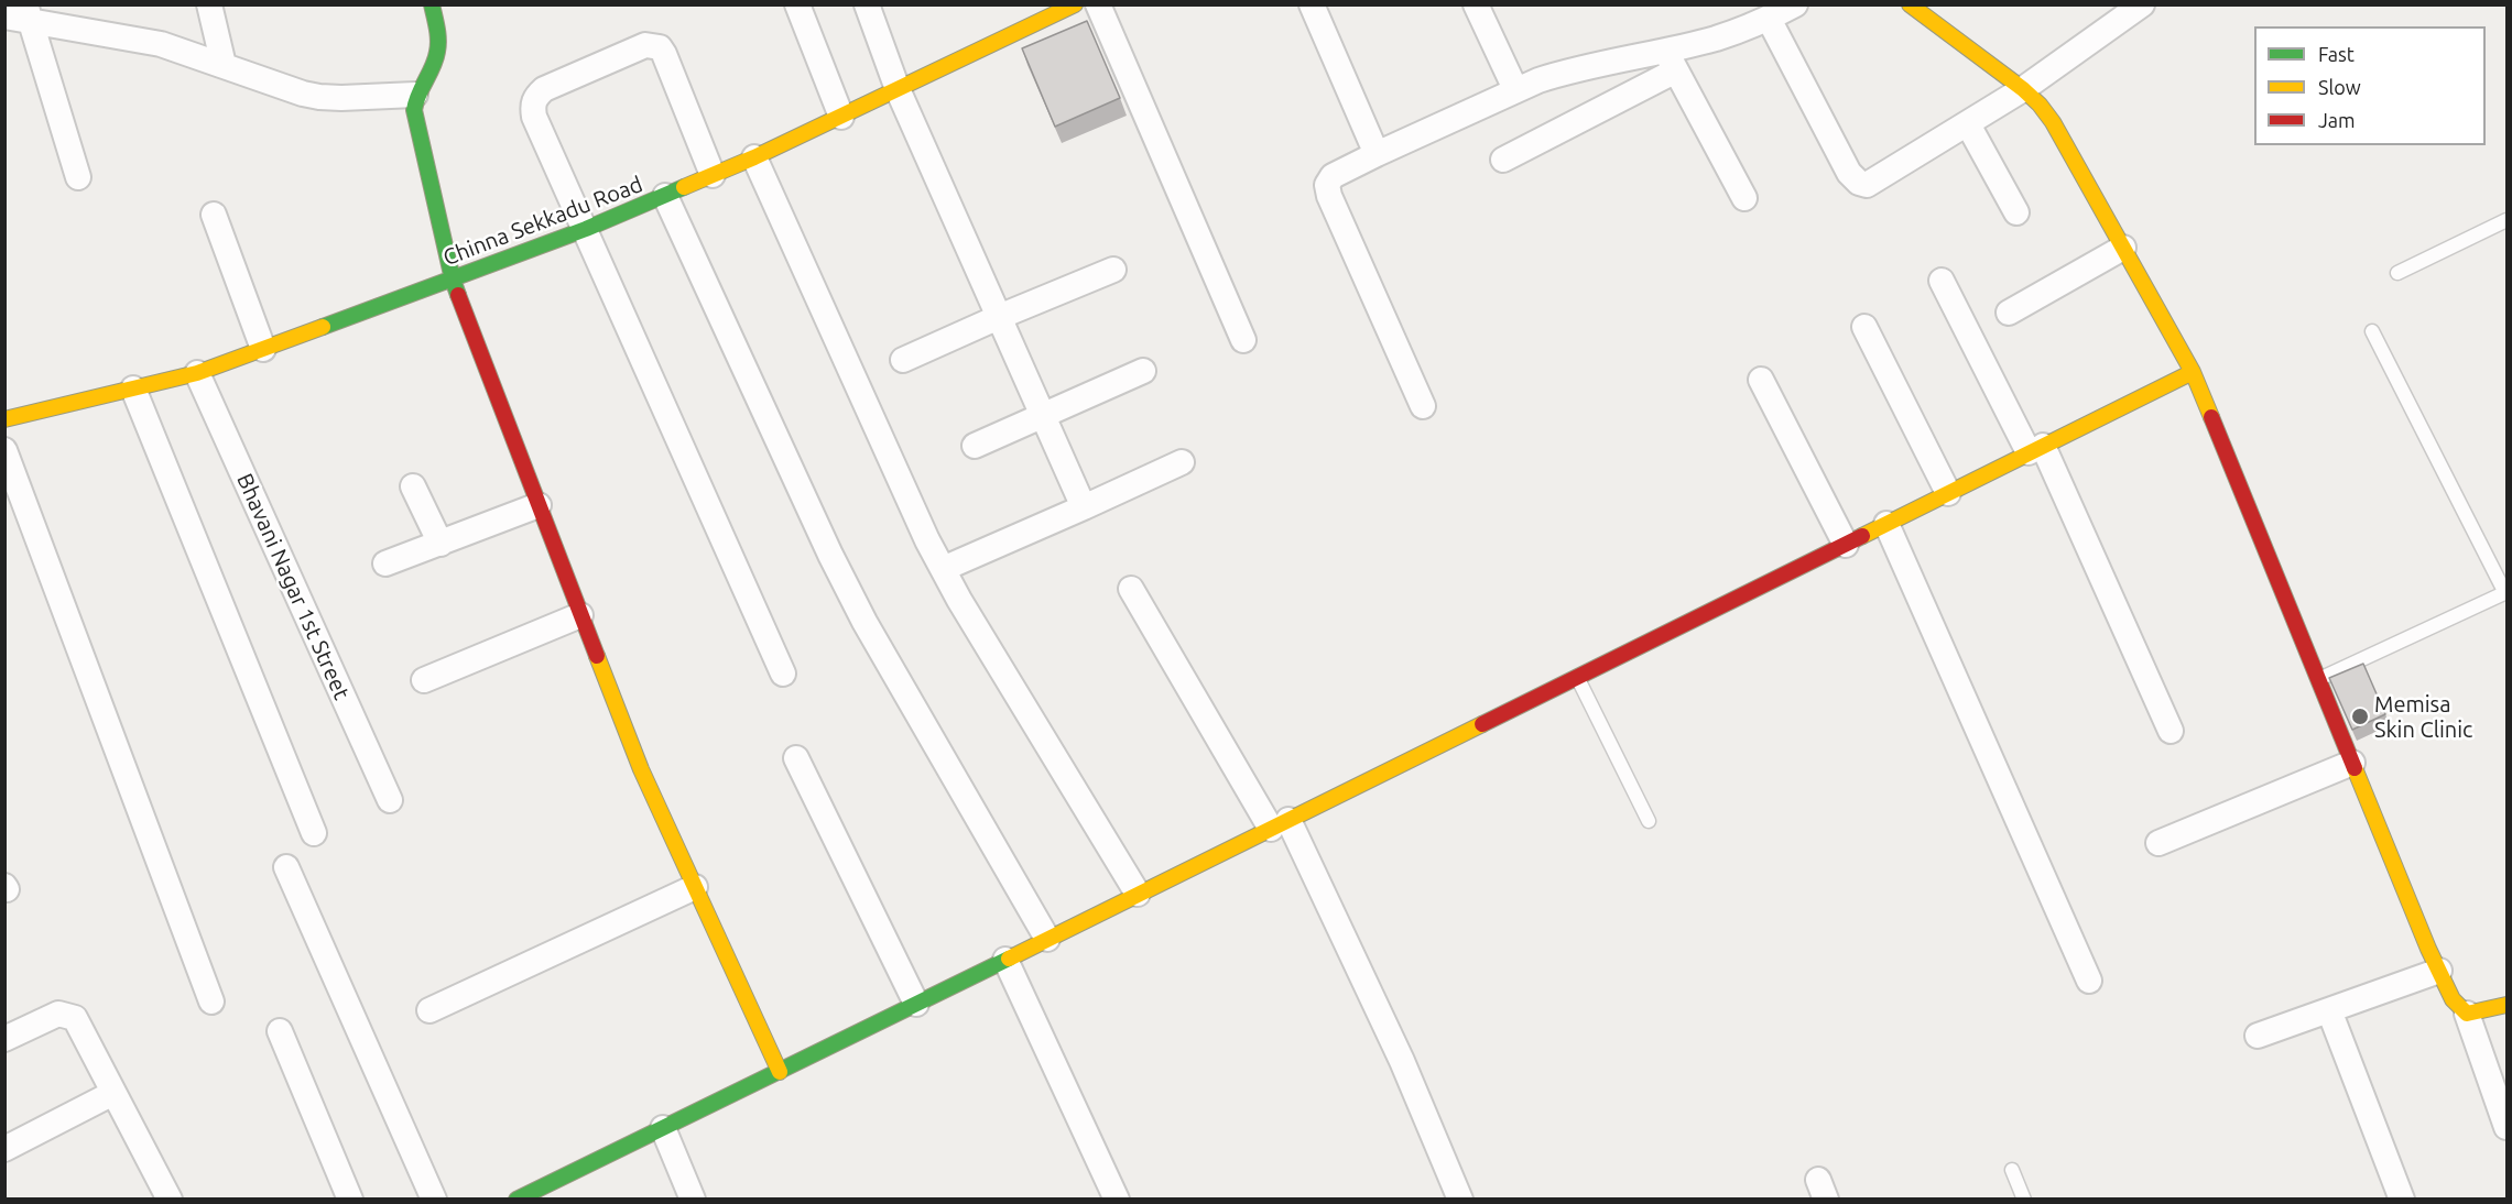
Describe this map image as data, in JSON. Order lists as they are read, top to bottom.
{
  "streets": {
    "street": ["Chinna Sekkadu Road", "Bhavani Nagar 1st Street"]
  },
  "crossings": [
    ["Chinna Sekkadu Road", "Bhavani Nagar 1st Street"]
  ],
  "places": ["Memisa Skin Clinic"],
  "legend": ["Fast", "Slow", "Jam"]
}
